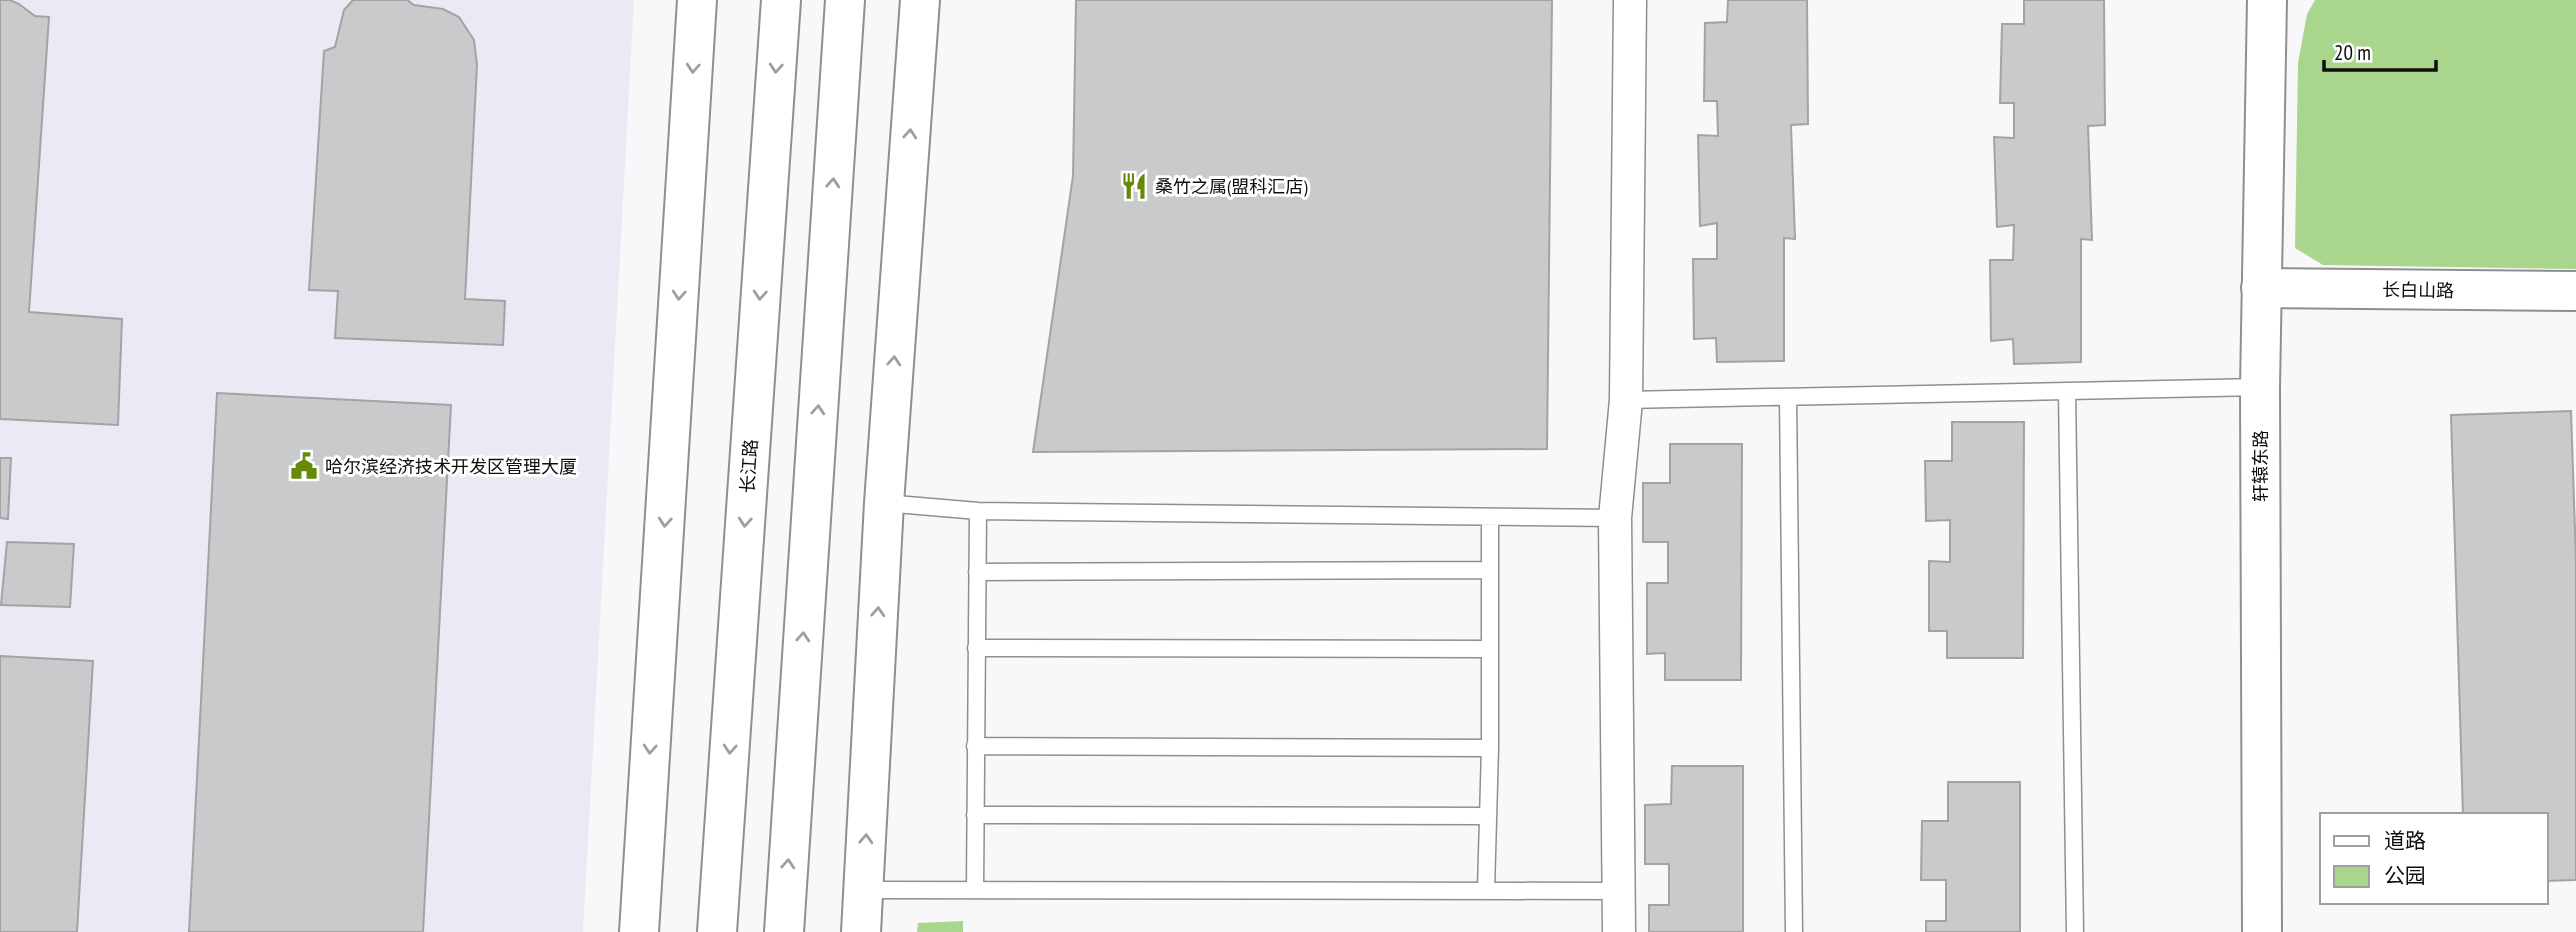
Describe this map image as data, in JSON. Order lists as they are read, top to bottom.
{
  "streets": {
    "main road": ["长白山路", "长江路", "轩辕东路"]
  },
  "crossings": [
    ["长白山路", "轩辕东路"]
  ],
  "places": {
    "restaurant": ["桑竹之属(盟科汇店)"],
    "public building": ["哈尔滨经济技术开发区管理大厦"]
  },
  "legend": ["道路", "公园"],
  "scale_bar": "20 m"
}
